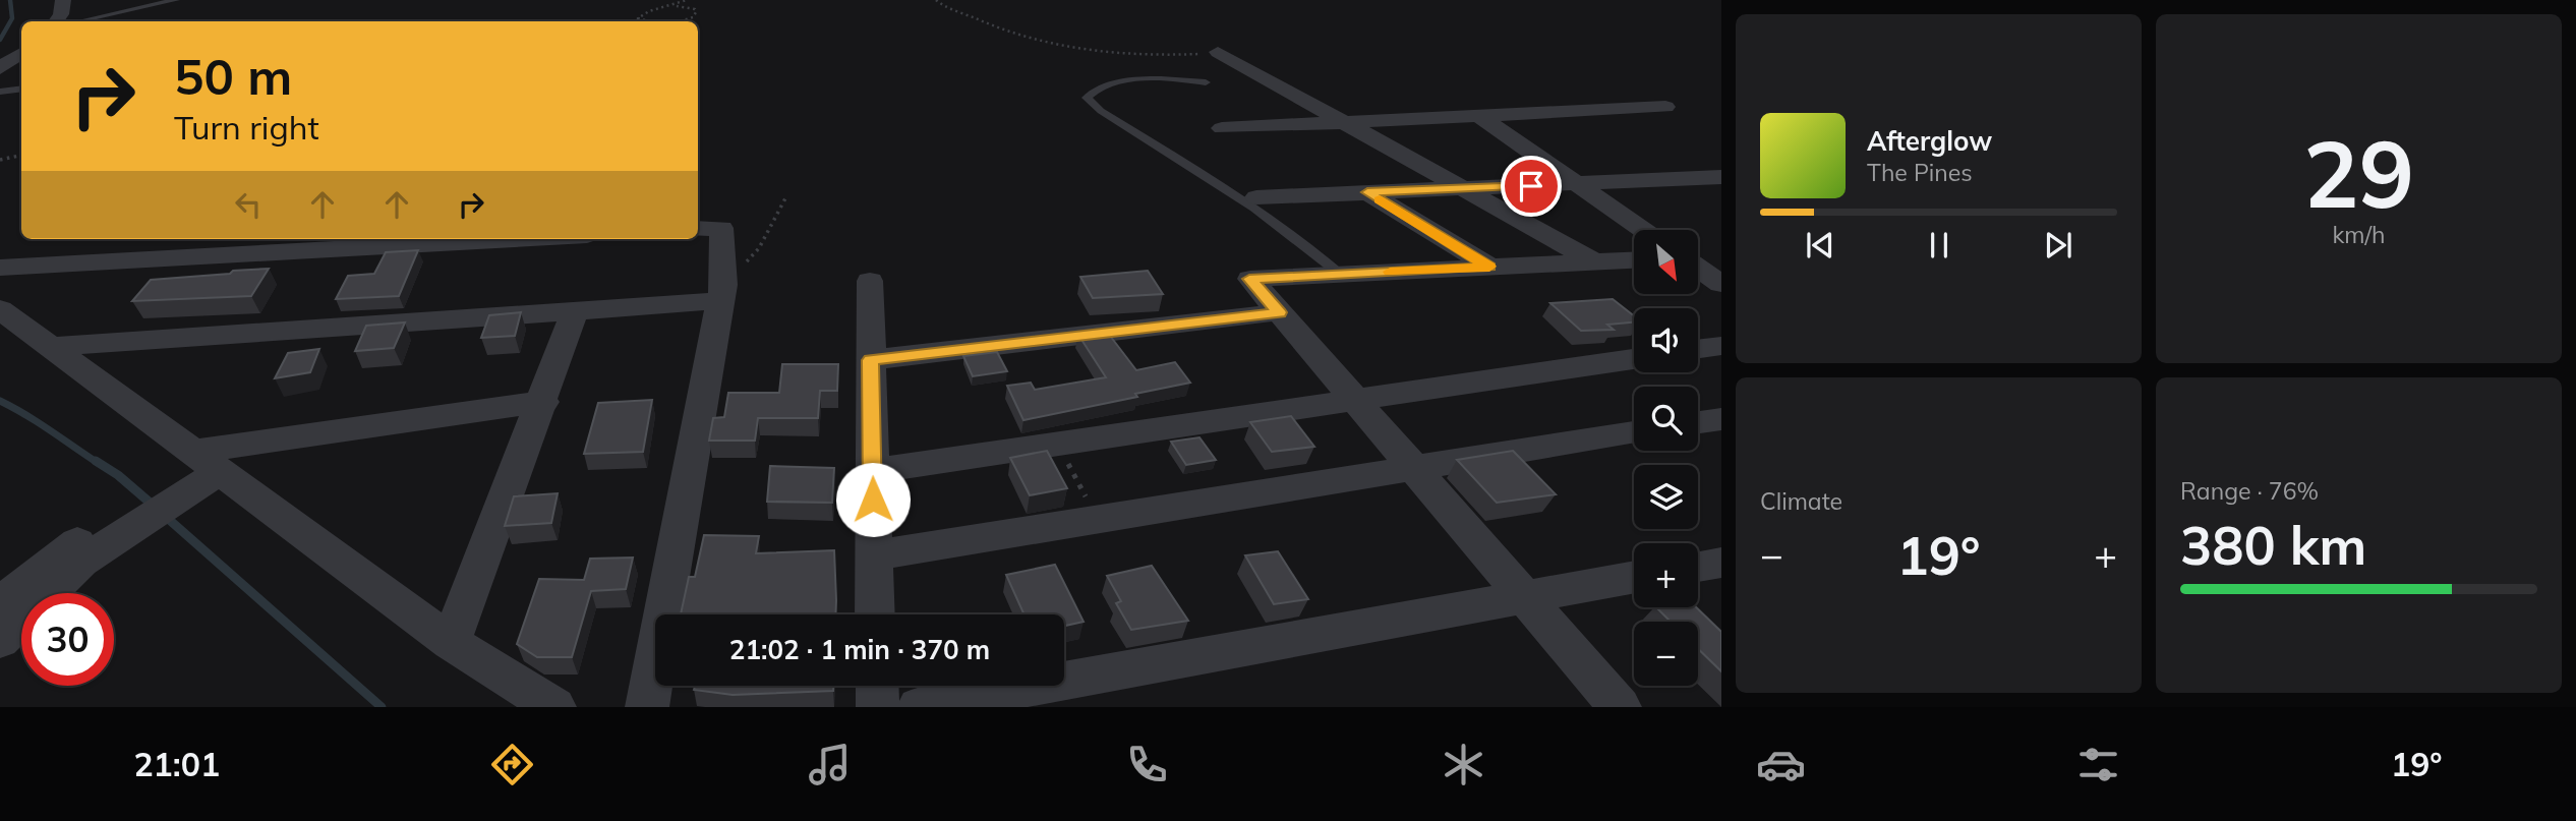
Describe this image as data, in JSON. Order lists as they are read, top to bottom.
{
  "north": "bottom right",
  "page": {
    "tile": [
      ["29", "km/h"],
      "Climate",
      ["Range · 76%", "380 km"]
    ],
    "turn": ["50 m", "Turn right"],
    "song": ["Afterglow", "The Pines"],
    "map_buttons": ["+", "−"],
    "heat": ["−", "19°", "+"],
    "limit": "30",
    "trip": "21:02 · 1 min · 370 m",
    "tabs": ["21:01", "19°"]
  }
}
